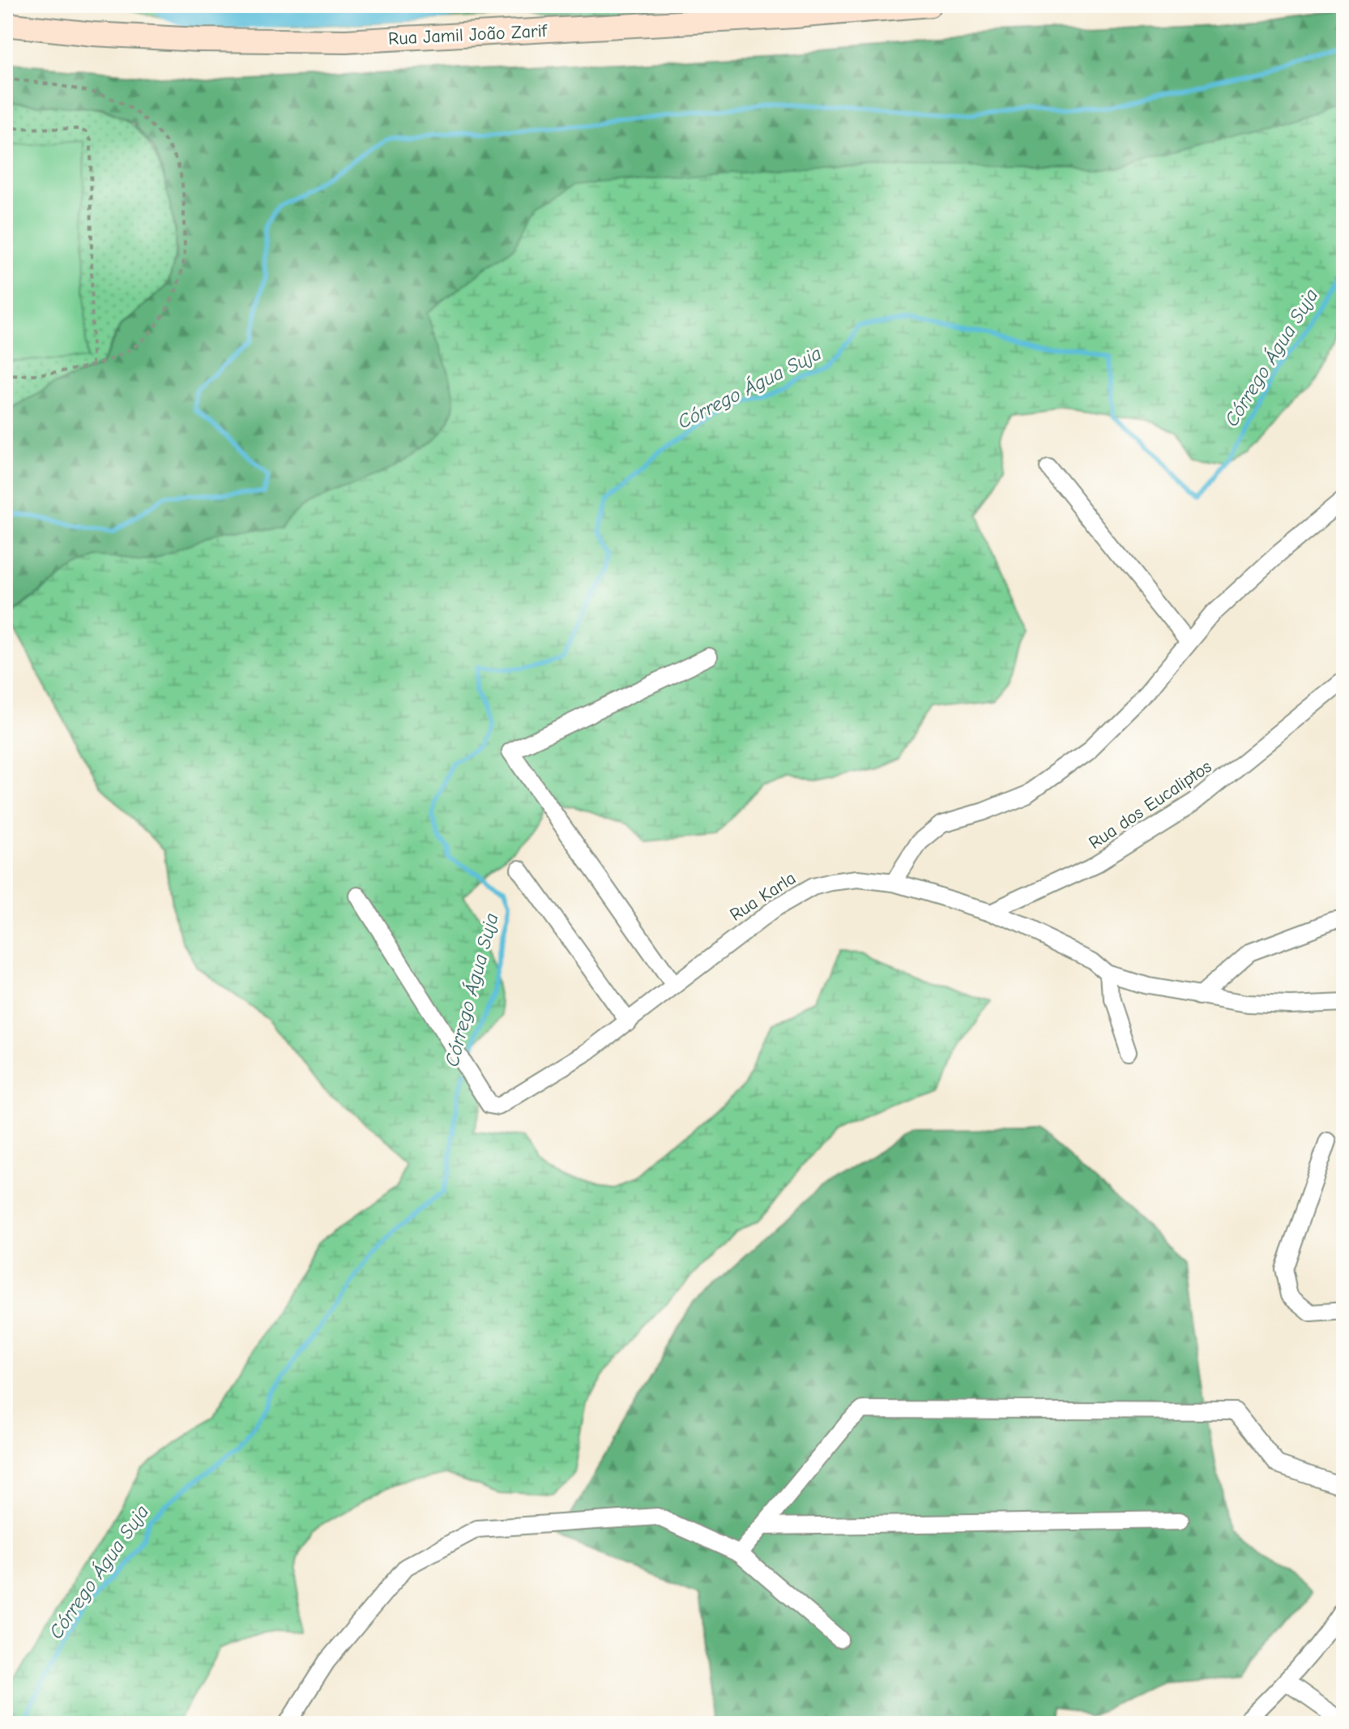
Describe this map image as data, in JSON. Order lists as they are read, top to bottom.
{
  "streets": {
    "main road": ["Rua Jamil João Zarif"],
    "street": ["Rua dos Eucaliptos", "Rua Karla"]
  },
  "crossings": [
    ["Rua dos Eucaliptos", "Rua Karla"]
  ],
  "water": ["Córrego Água Suja"]
}
